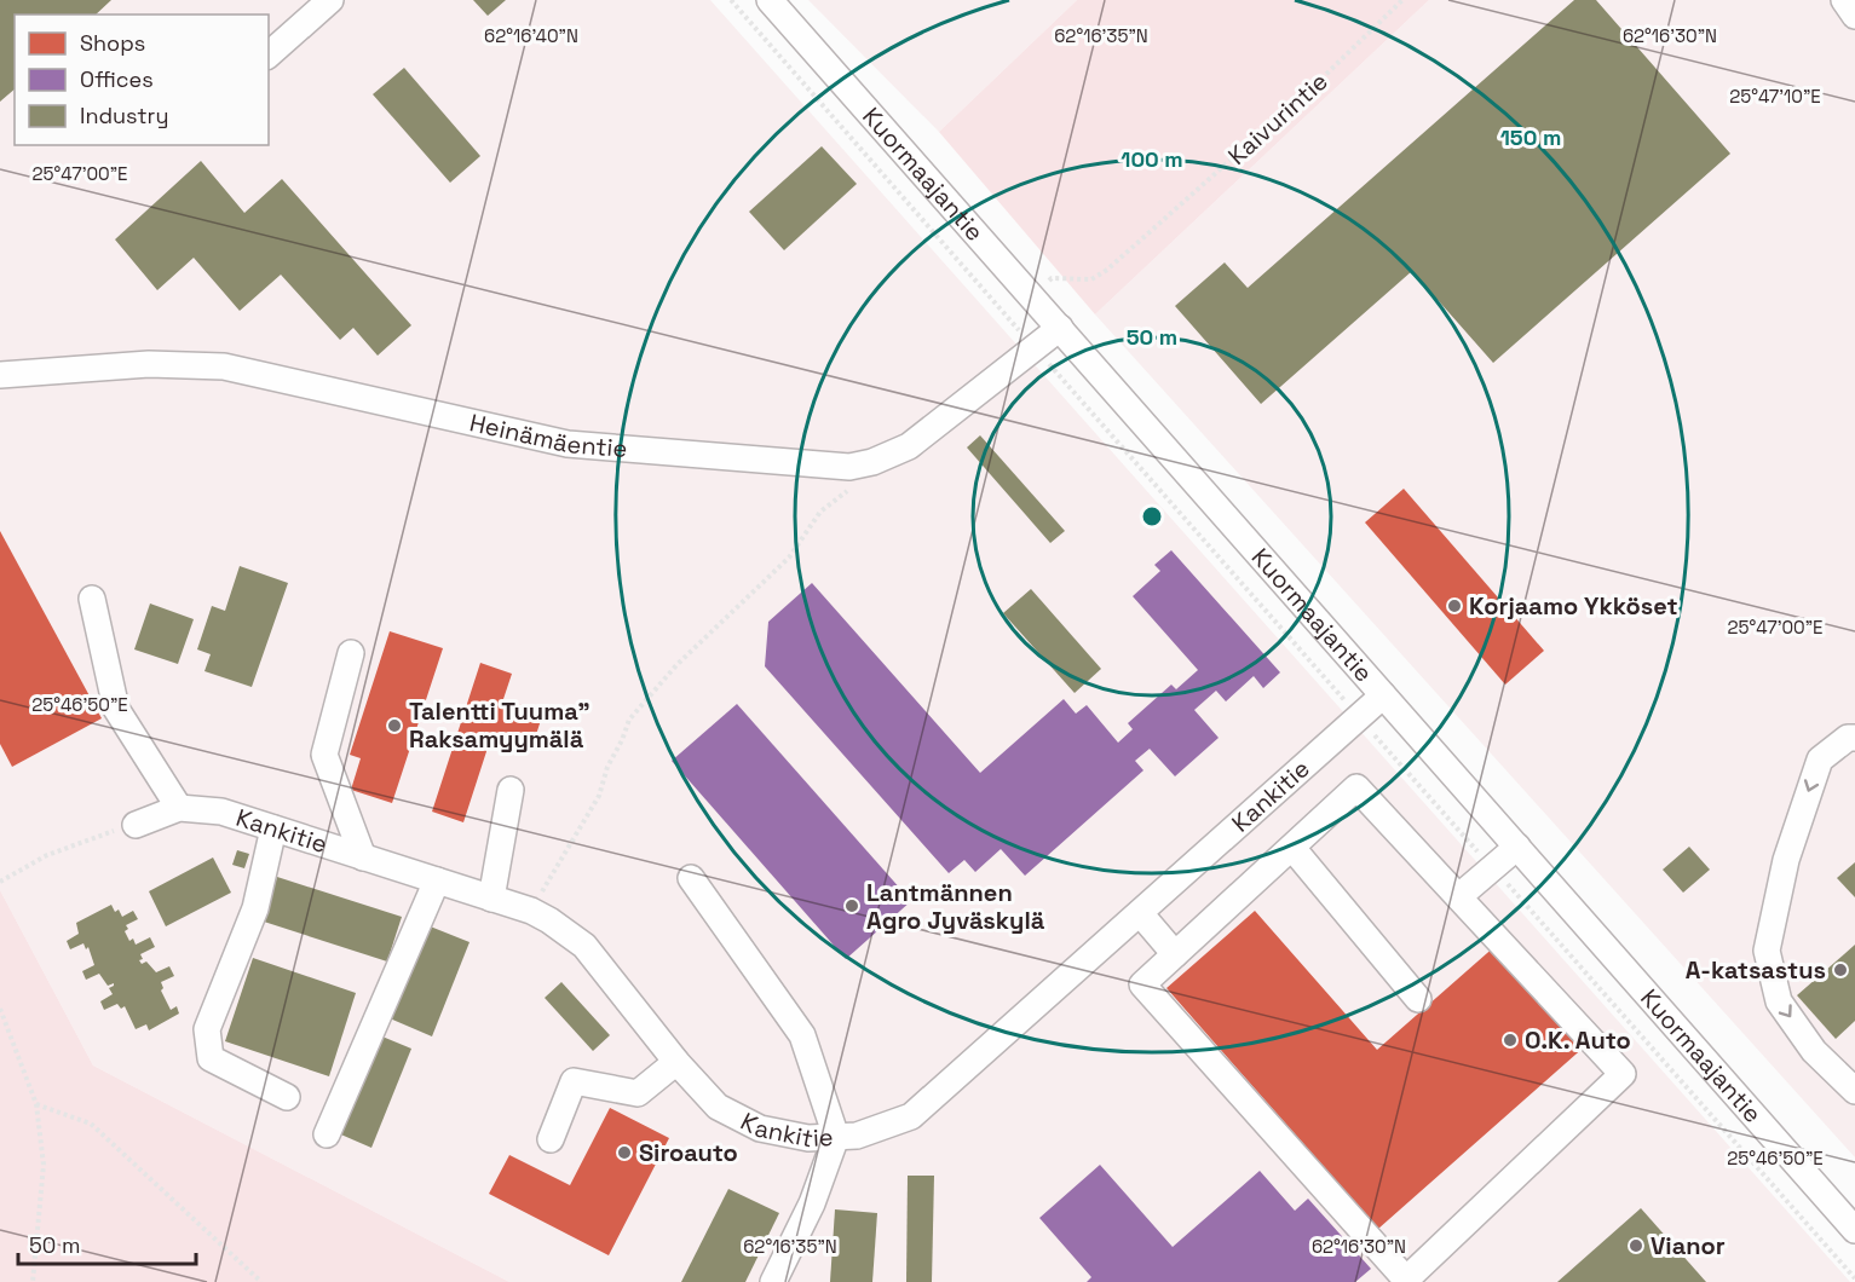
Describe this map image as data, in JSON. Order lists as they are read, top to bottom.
{
  "streets": {
    "street": ["Kuormaajantie", "Heinämäentie", "Kankitie"],
    "path": ["Kaivurintie"]
  },
  "crossings": [
    ["Kaivurintie", "Kuormaajantie"],
    ["Kuormaajantie", "Heinämäentie"],
    ["Kuormaajantie", "Kankitie"]
  ],
  "places": [
    "Korjaamo Ykköset",
    "Talentti Tuuma\" Raksamyymälä",
    "Lantmännen Agro Jyväskylä",
    "A-katsastus",
    "O.K. Auto",
    "Siroauto",
    "Vianor"
  ],
  "legend": ["Shops", "Offices", "Industry"],
  "scale_bar": "50 m",
  "coordinates": [
    "62°16'40\"N",
    "62°16'35\"N",
    "62°16'30\"N",
    "25°47'10\"E",
    "25°47'00\"E",
    "25°46'50\"E"
  ],
  "rings": ["150 m", "100 m", "50 m"]
}
